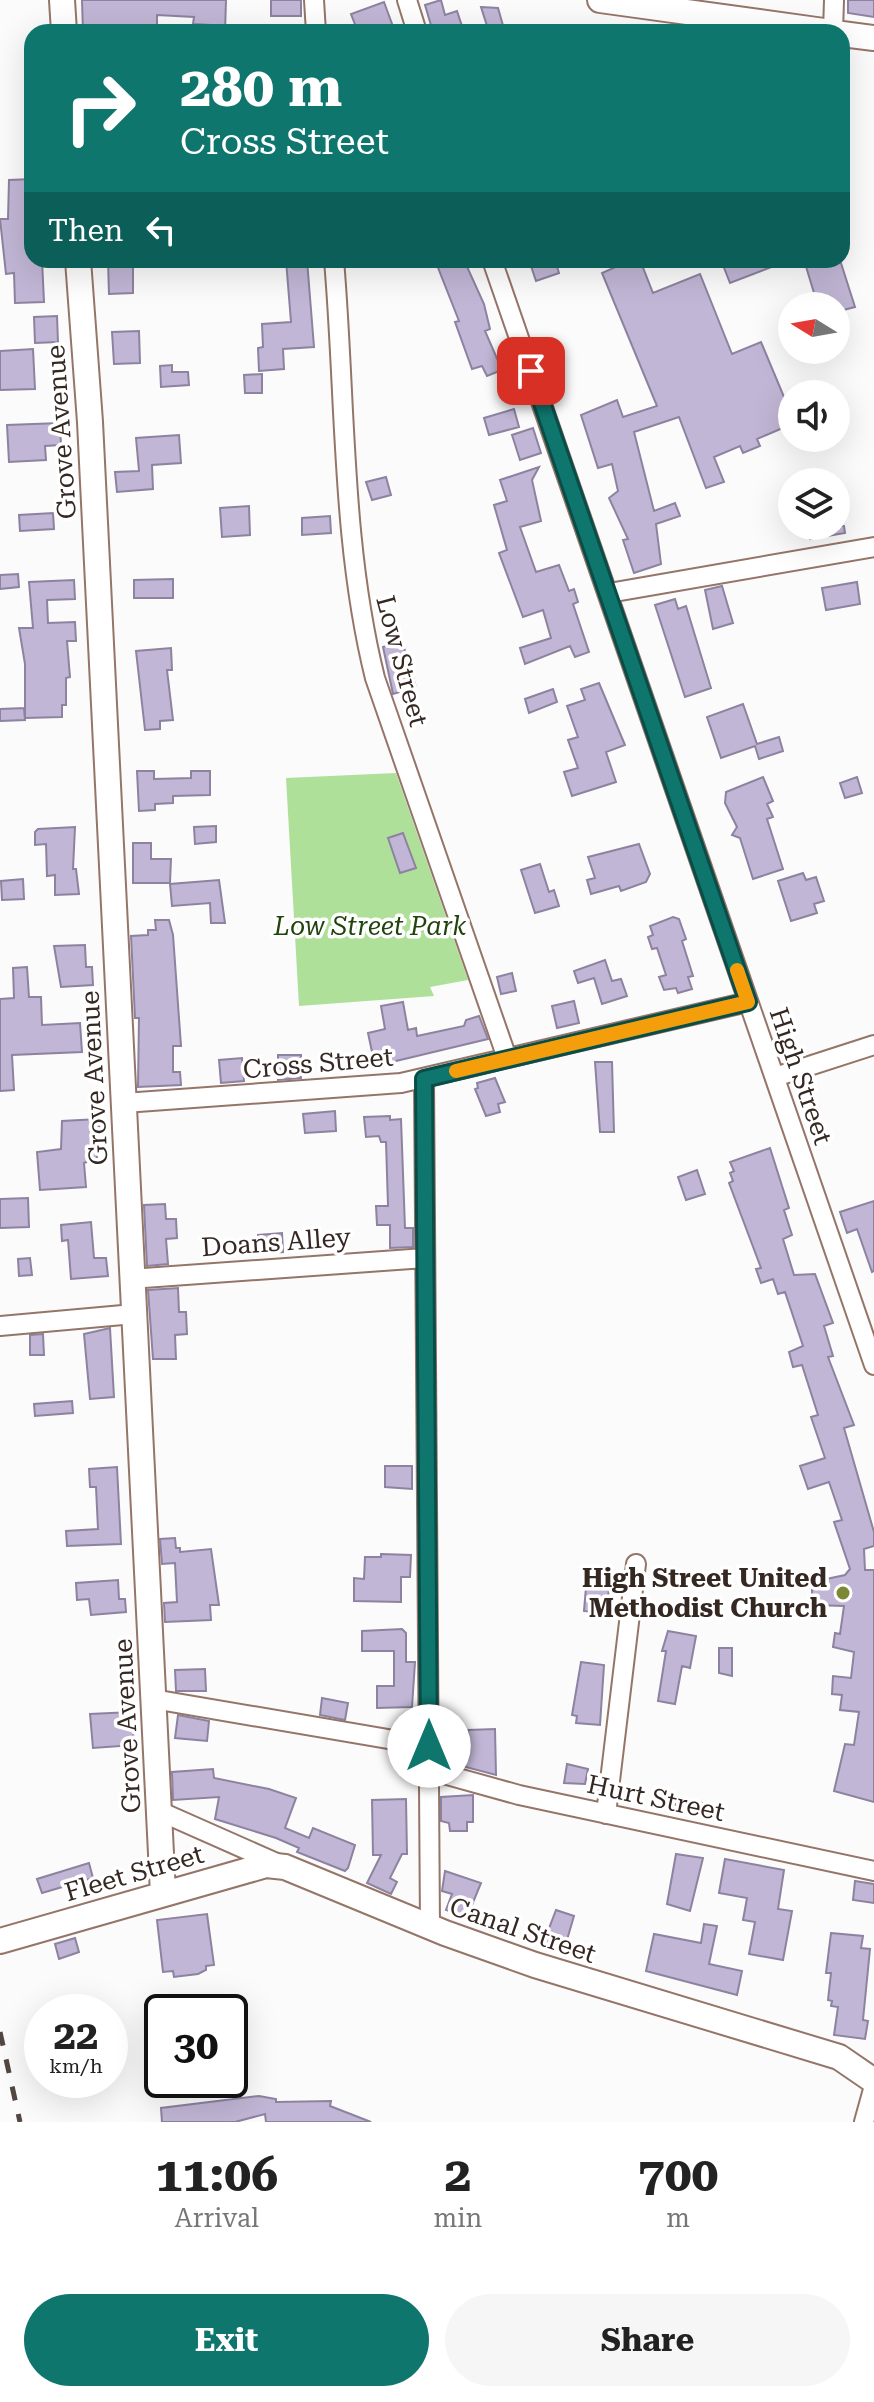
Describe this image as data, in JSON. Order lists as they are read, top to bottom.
{
  "streets": {
    "main road": ["Grove Avenue", "Fleet Street", "Canal Street"],
    "street": [
      "Low Street",
      "Cross Street",
      "High Street",
      "Doans Alley",
      "Hurt Street"
    ]
  },
  "crossings": [
    ["Grove Avenue", "Cross Street"],
    ["Grove Avenue", "Doans Alley"],
    ["Grove Avenue", "Fleet Street"],
    ["Grove Avenue", "Canal Street"],
    ["Low Street", "Cross Street"],
    ["Cross Street", "High Street"],
    ["Fleet Street", "Canal Street"]
  ],
  "parks": ["Low Street Park"],
  "places": ["High Street United Methodist Church"],
  "north": "left",
  "page": {
    "turn": ["280 m", "Cross Street"],
    "then": "Then",
    "speed": "22 km/h",
    "limit": "30",
    "eta": [
      "11:06",
      "Arrival",
      "2",
      "min",
      "700",
      "m"
    ],
    "buttons": ["Exit", "Share"]
  }
}
